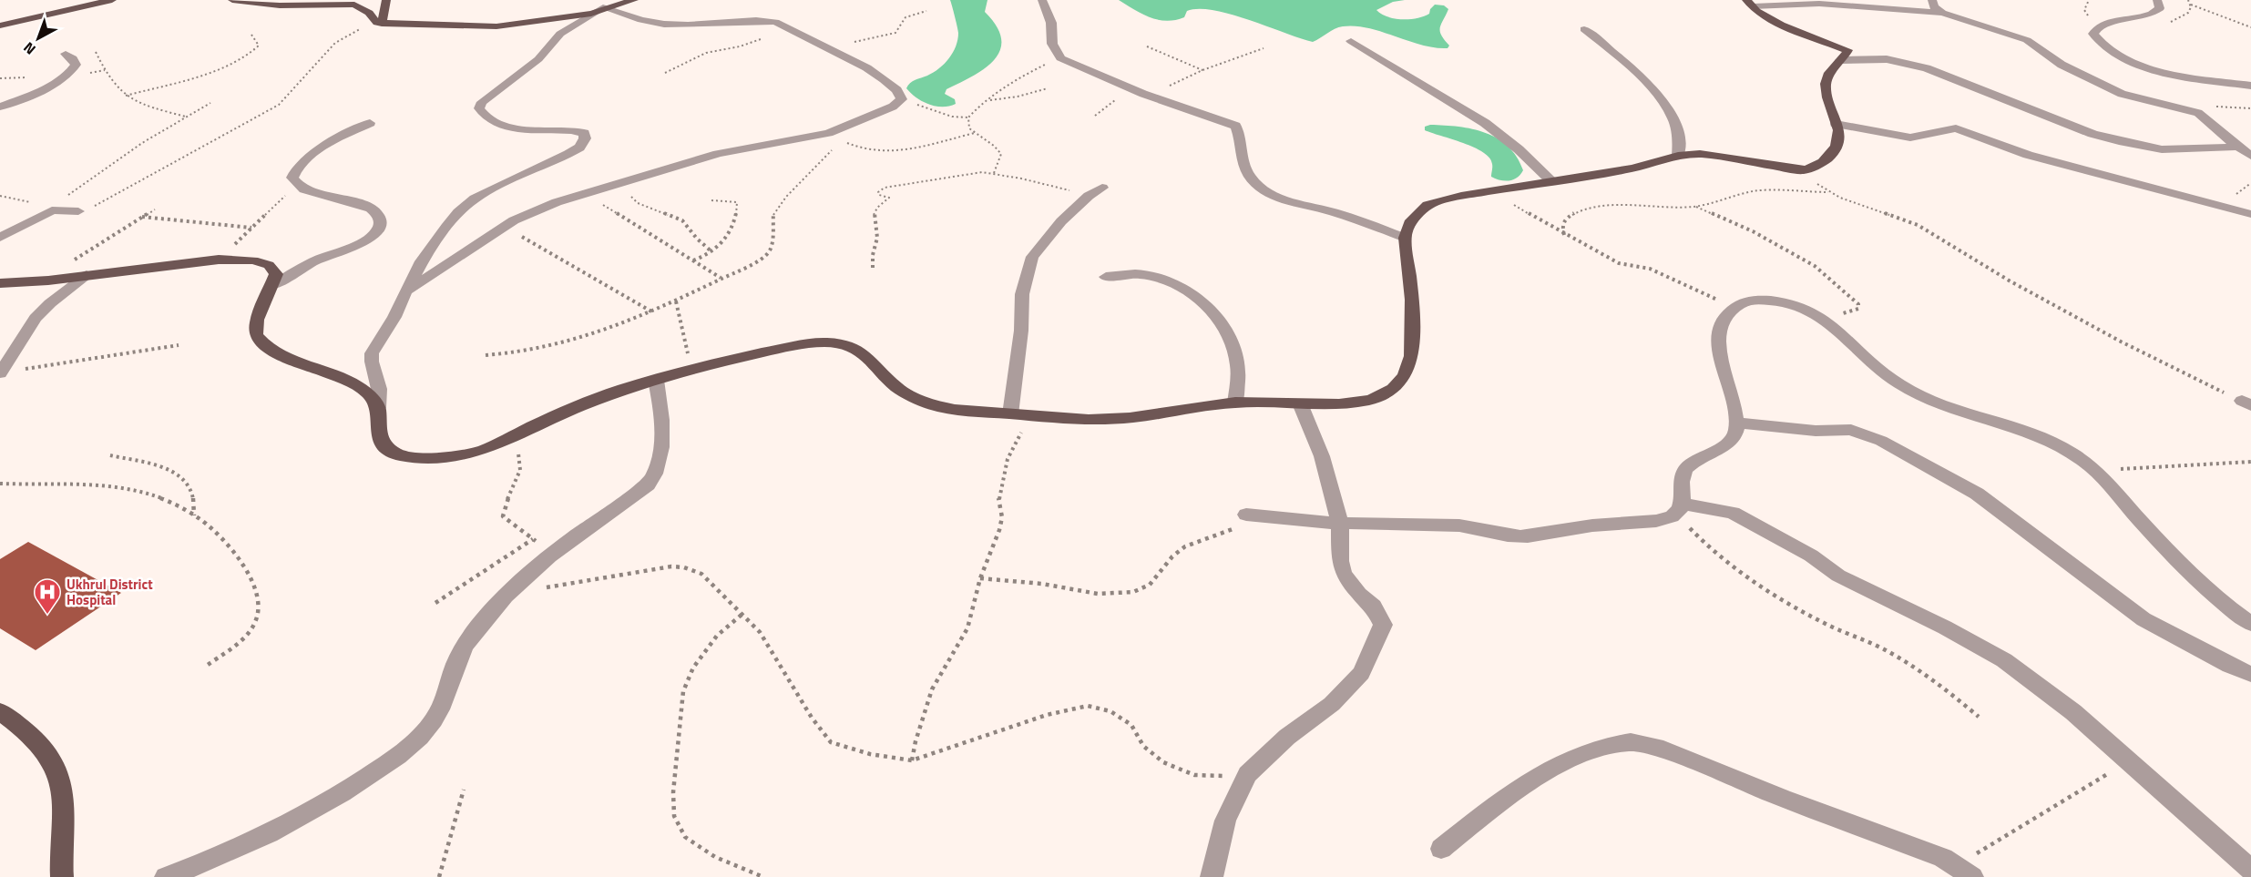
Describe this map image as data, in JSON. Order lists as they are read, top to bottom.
{
  "places": {
    "hospital": ["Ukhrul District Hospital"]
  },
  "north": "bottom left"
}
